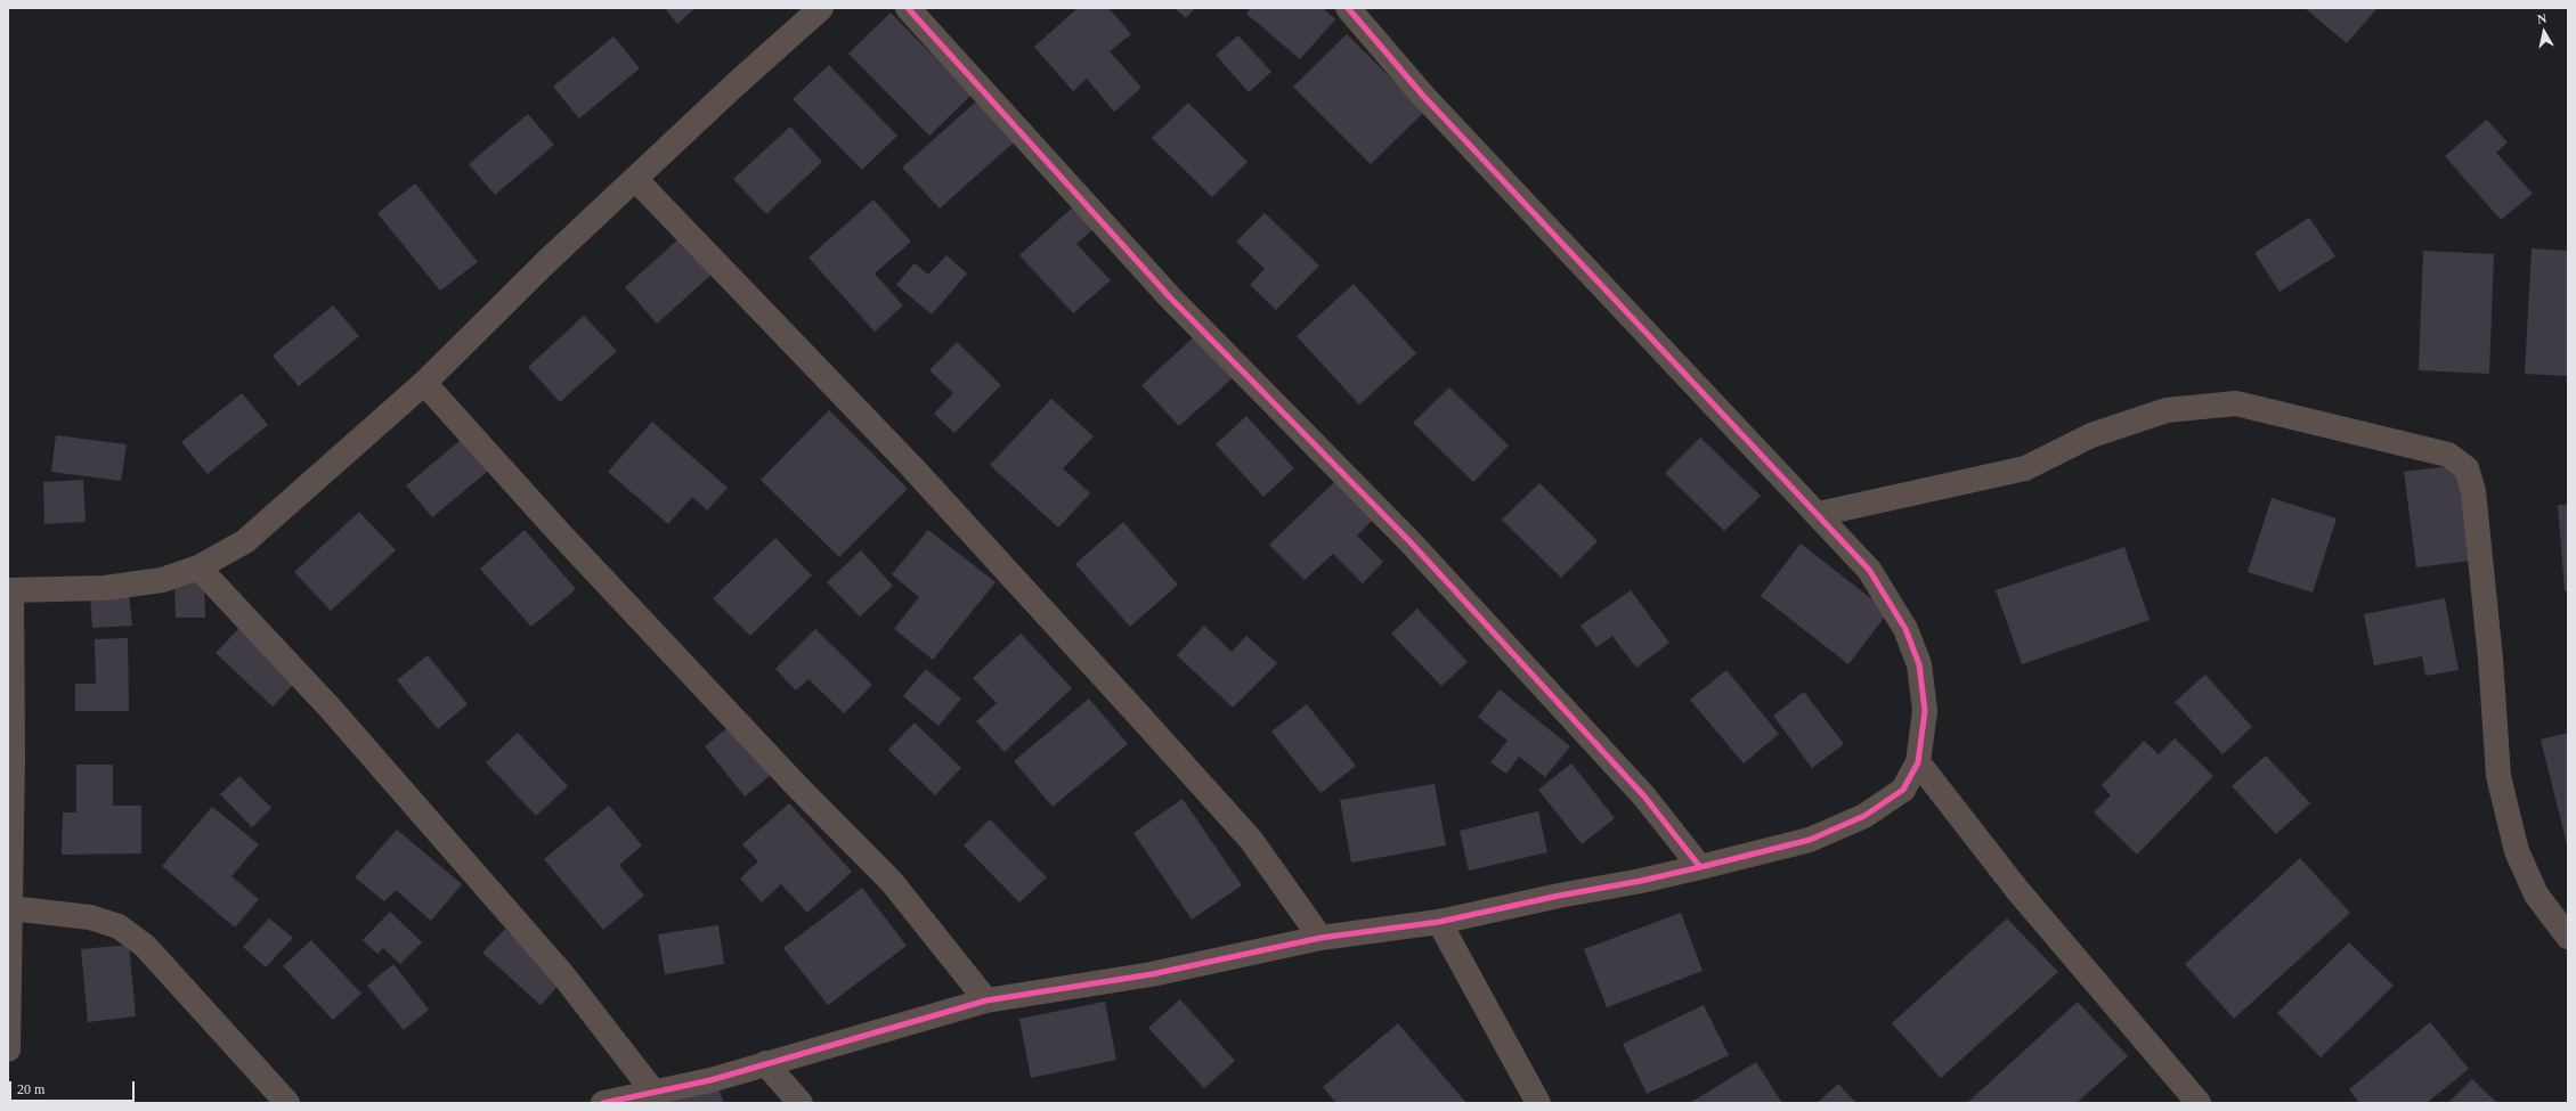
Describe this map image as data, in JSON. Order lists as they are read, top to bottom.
{
  "scale_bar": "20 m",
  "north": "top"
}
